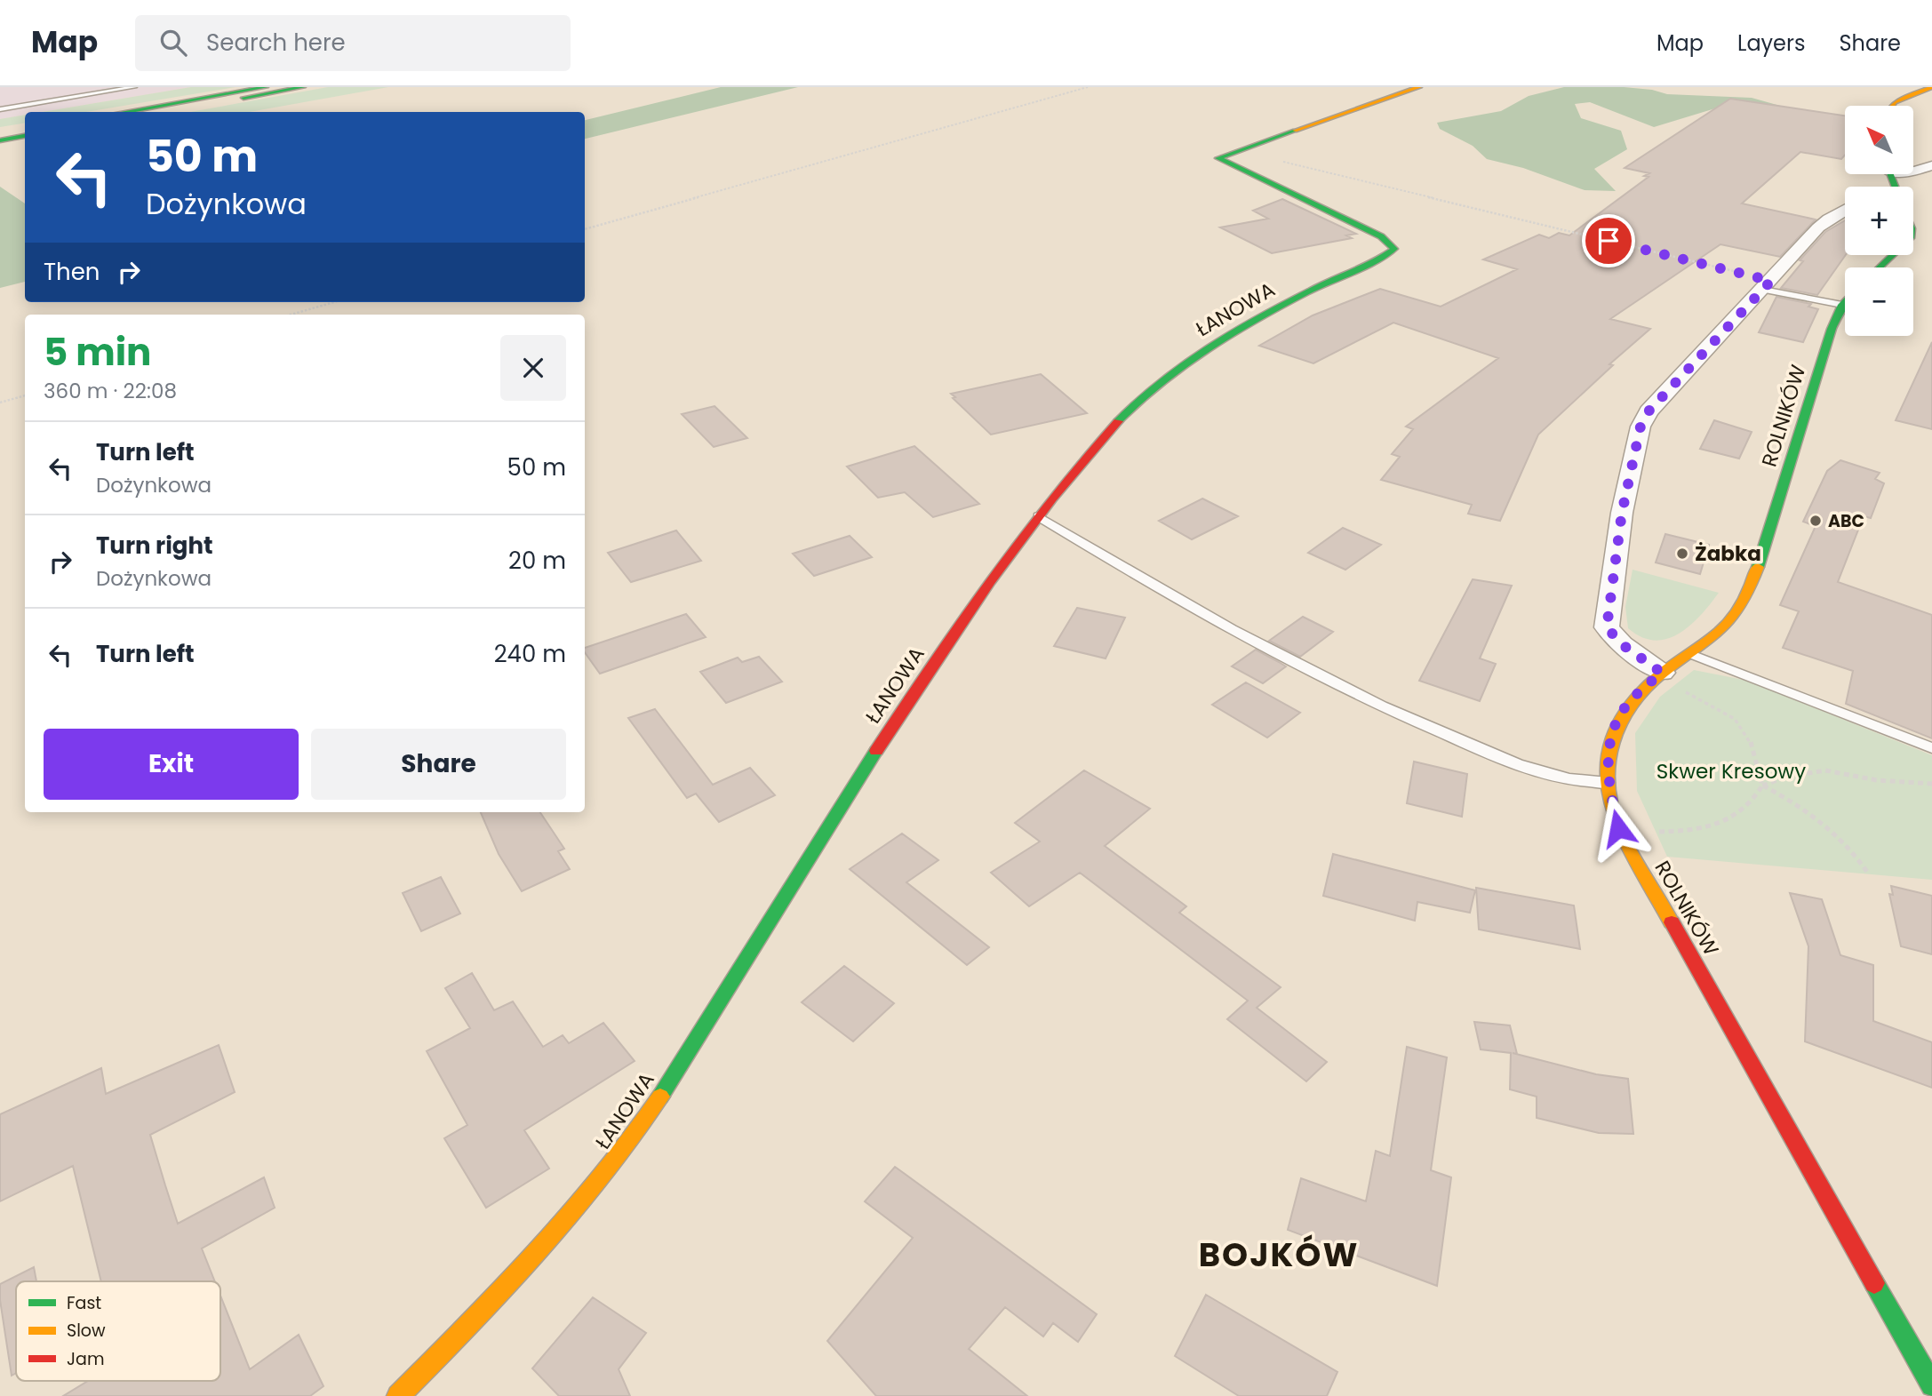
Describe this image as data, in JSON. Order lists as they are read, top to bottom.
{
  "streets": {
    "main road": ["ŁANOWA", "ROLNIKÓW"]
  },
  "districts": ["BOJKÓW"],
  "parks": ["Skwer Kresowy"],
  "places": ["ABC", "Żabka"],
  "legend": ["Fast", "Slow", "Jam"],
  "north": "top left",
  "page": {
    "header": "Map",
    "search": "Search here",
    "nav": ["Map", "Layers", "Share"],
    "map_buttons": ["+", "−"],
    "turn": ["50 m", "Dożynkowa"],
    "then": "Then",
    "heading": ["5 min", "360 m · 22:08"],
    "list": [
      {
        "name": "Turn left",
        "note": "Dożynkowa",
        "value": "50 m"
      },
      {
        "name": "Turn right",
        "note": "Dożynkowa",
        "value": "20 m"
      },
      {
        "name": "Turn left",
        "value": "240 m"
      }
    ],
    "buttons": ["Exit", "Share"]
  }
}
